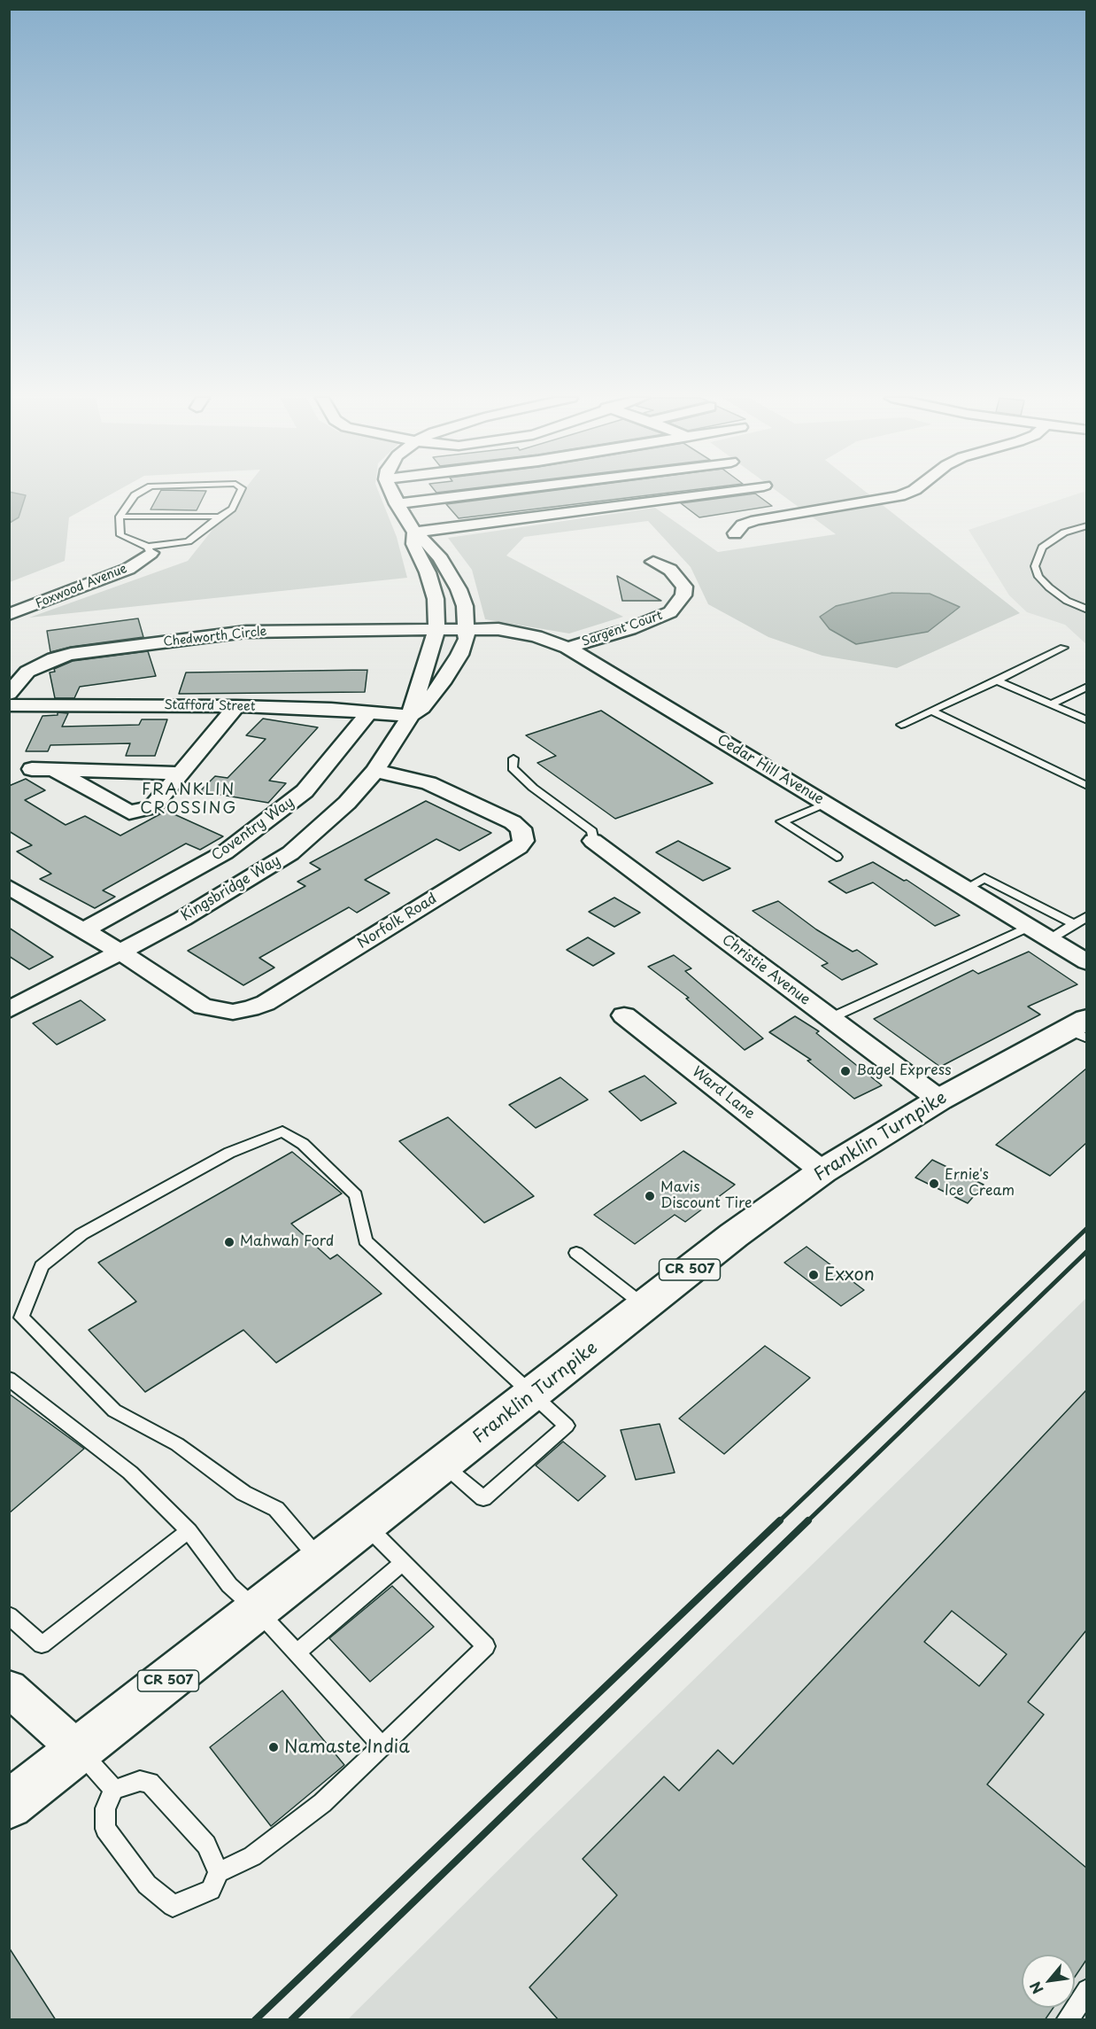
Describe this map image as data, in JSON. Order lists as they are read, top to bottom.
{
  "streets": {
    "main road": ["Franklin Turnpike", "CR 507"],
    "street": [
      "Foxwood Avenue",
      "Sargent Court",
      "Chedworth Circle",
      "Stafford Street",
      "Cedar Hill Avenue",
      "Coventry Way",
      "Kingsbridge Way",
      "Norfolk Road",
      "Christie Avenue",
      "Ward Lane"
    ]
  },
  "crossings": [
    ["Sargent Court", "Cedar Hill Avenue"],
    ["Chedworth Circle", "Cedar Hill Avenue"],
    ["Stafford Street", "Coventry Way"],
    ["Stafford Street", "Kingsbridge Way"],
    ["Kingsbridge Way", "Norfolk Road"],
    ["Christie Avenue", "Franklin Turnpike"],
    ["Ward Lane", "Franklin Turnpike"]
  ],
  "districts": ["FRANKLIN CROSSING"],
  "places": [
    "Bagel Express",
    "Ernie's Ice Cream",
    "Mavis Discount Tire",
    "Mahwah Ford",
    "Exxon",
    "Namaste India"
  ],
  "north": "bottom left"
}
